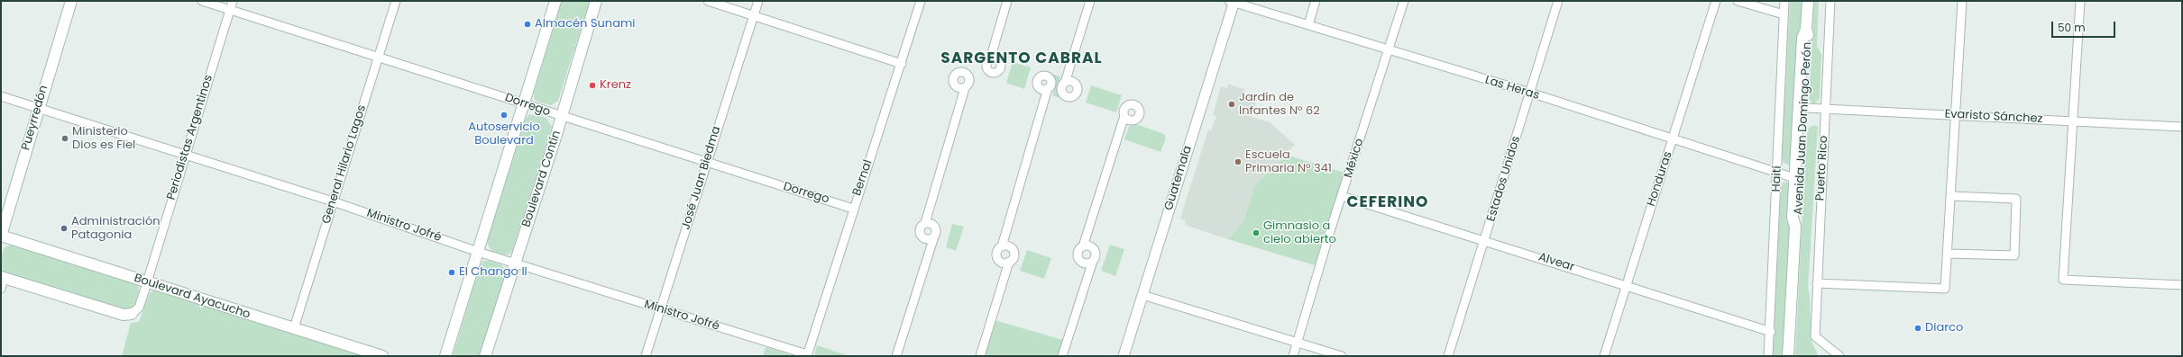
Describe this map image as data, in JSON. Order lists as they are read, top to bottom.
{
  "streets": {
    "main road": [
      "Pueyrredón",
      "Avenida Juan Domingo Perón",
      "Boulevard Contín",
      "Boulevard Ayacucho"
    ],
    "street": [
      "Las Heras",
      "Dorrego",
      "Evaristo Sánchez",
      "Periodistas Argentinos",
      "México",
      "General Hilario Lagos",
      "Puerto Rico",
      "José Juan Biedma",
      "Bernal",
      "Guatemala",
      "Estados Unidos",
      "Honduras",
      "Haití",
      "Ministro Jofré",
      "Alvear"
    ]
  },
  "crossings": [
    ["Las Heras", "Avenida Juan Domingo Perón"],
    ["Las Heras", "México"],
    ["Las Heras", "Guatemala"],
    ["Las Heras", "Estados Unidos"],
    ["Las Heras", "Honduras"],
    ["Las Heras", "Haití"],
    ["Dorrego", "Periodistas Argentinos"],
    ["Dorrego", "General Hilario Lagos"],
    ["Dorrego", "José Juan Biedma"],
    ["Dorrego", "Bernal"],
    ["Dorrego", "Boulevard Contín"],
    ["Evaristo Sánchez", "Avenida Juan Domingo Perón"],
    ["Evaristo Sánchez", "Puerto Rico"],
    ["Pueyrredón", "Ministro Jofré"],
    ["Pueyrredón", "Boulevard Ayacucho"],
    ["Periodistas Argentinos", "Ministro Jofré"],
    ["Periodistas Argentinos", "Boulevard Ayacucho"],
    ["México", "Alvear"],
    ["General Hilario Lagos", "Ministro Jofré"],
    ["General Hilario Lagos", "Boulevard Ayacucho"],
    ["José Juan Biedma", "Ministro Jofré"],
    ["Bernal", "Ministro Jofré"],
    ["Boulevard Contín", "Ministro Jofré"],
    ["Estados Unidos", "Alvear"],
    ["Honduras", "Alvear"],
    ["Haití", "Alvear"]
  ],
  "districts": ["SARGENTO CABRAL", "CEFERINO"],
  "places": [
    "Almacén Sunami",
    "Krenz",
    "Jardín de Infantes N° 62",
    "Autoservicio Boulevard",
    "Ministerio Dios es Fiel",
    "Escuela Primaria N° 341",
    "Administración Patagonia",
    "Gimnasio a cielo abierto",
    "El Chango II",
    "Diarco"
  ],
  "scale_bar": "50 m"
}
